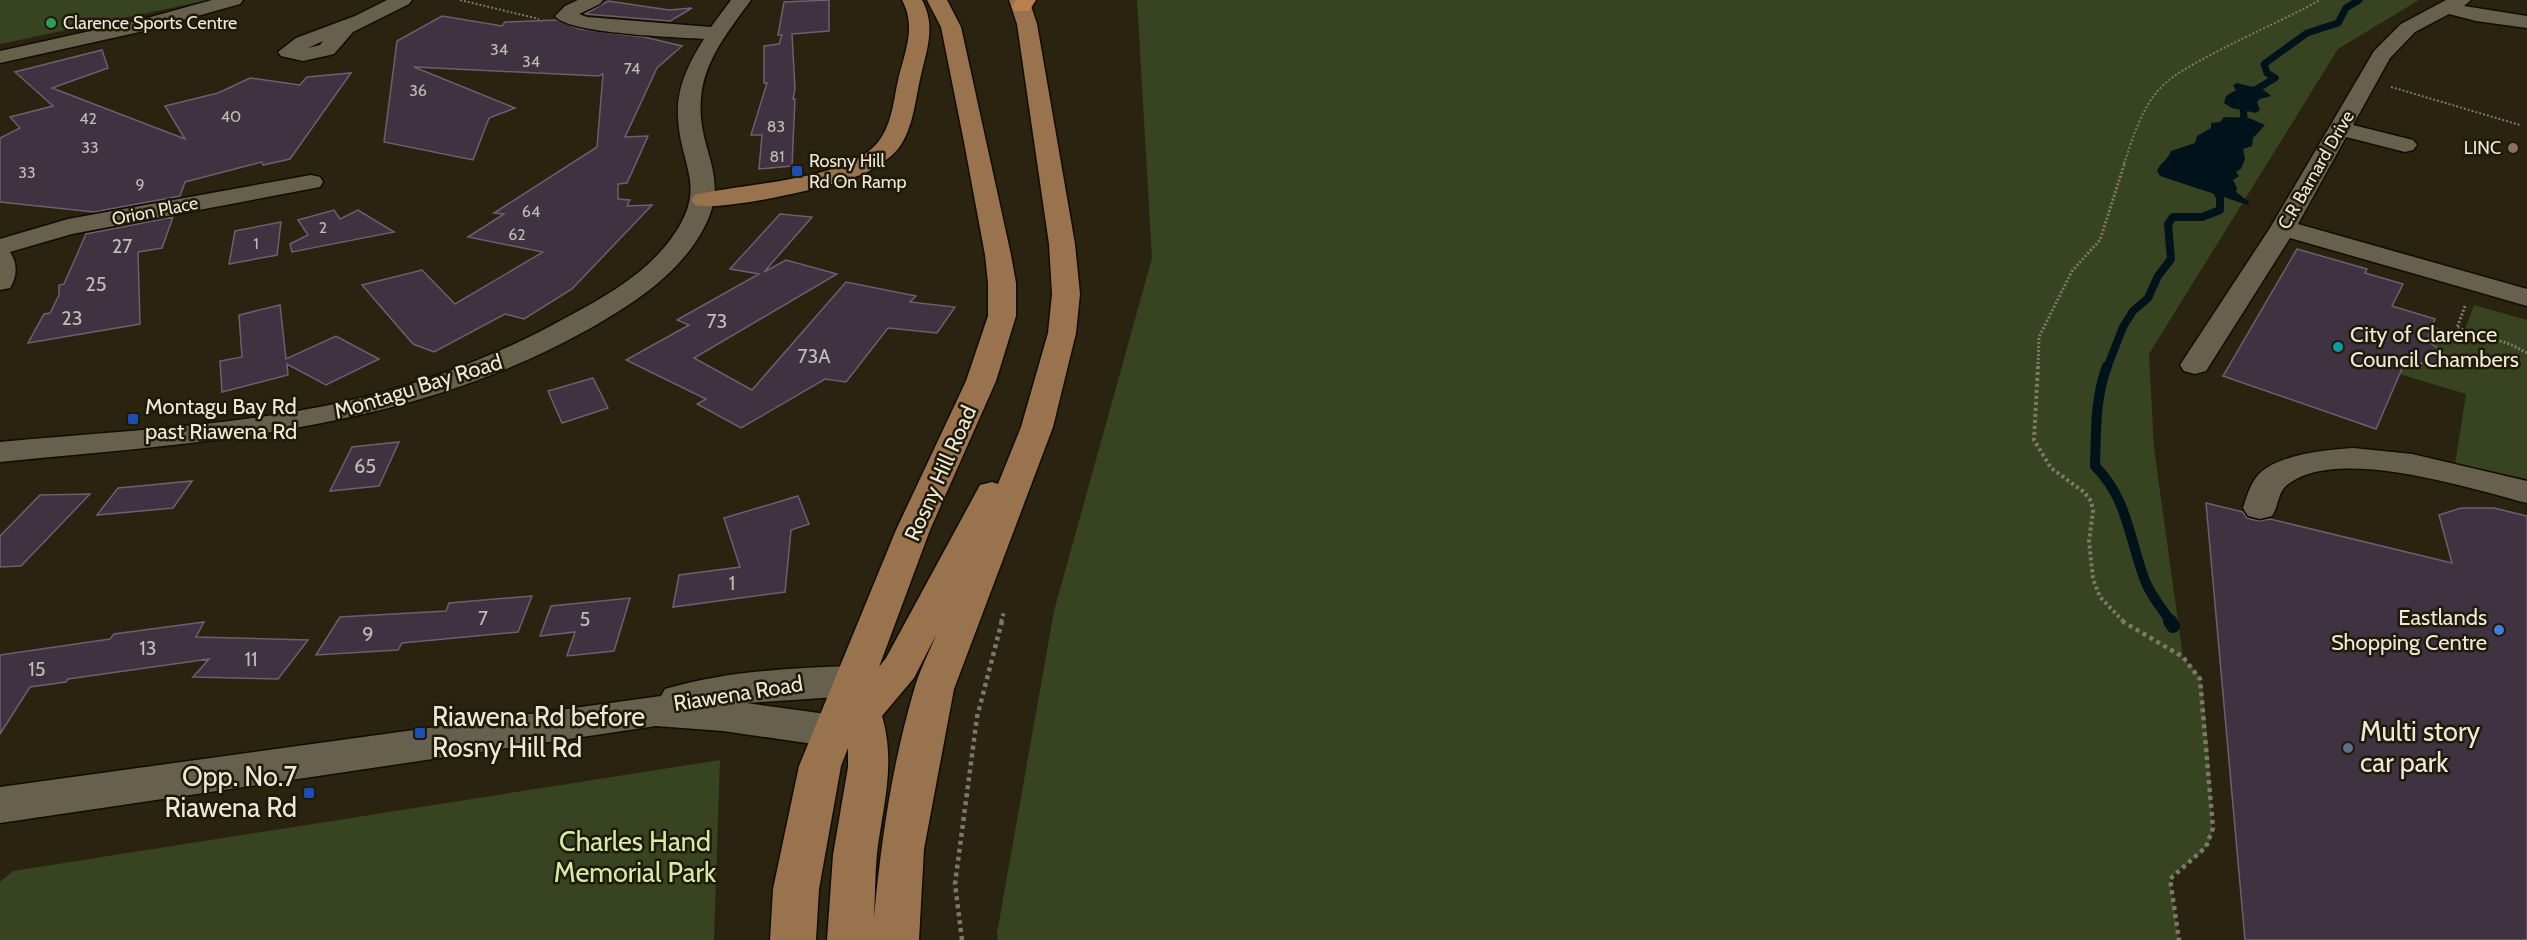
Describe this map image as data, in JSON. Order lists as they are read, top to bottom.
{
  "streets": {
    "main road": ["Rosny Hill Road"],
    "street": [
      "C.R Barnard Drive",
      "Orion Place",
      "Montagu Bay Road",
      "Riawena Road"
    ]
  },
  "crossings": [
    ["Rosny Hill Road", "Riawena Road"]
  ],
  "parks": ["Charles Hand Memorial Park"],
  "places": {
    "other": [
      "Clarence Sports Centre",
      "LINC",
      "City of Clarence Council Chambers",
      "Eastlands Shopping Centre",
      "Multi story car park"
    ],
    "transit": [
      "Rosny Hill Rd On Ramp",
      "Montagu Bay Rd past Riawena Rd",
      "Riawena Rd before Rosny Hill Rd",
      "Opp. No.7 Riawena Rd"
    ]
  },
  "house_numbers": [
    "34",
    "34",
    "74",
    "36",
    "40",
    "42",
    "83",
    "33",
    "81",
    "33",
    "9",
    "64",
    "2",
    "62",
    "1",
    "27",
    "25",
    "23",
    "73",
    "73A",
    "65",
    "1",
    "7",
    "5",
    "9",
    "13",
    "11",
    "15"
  ]
}
